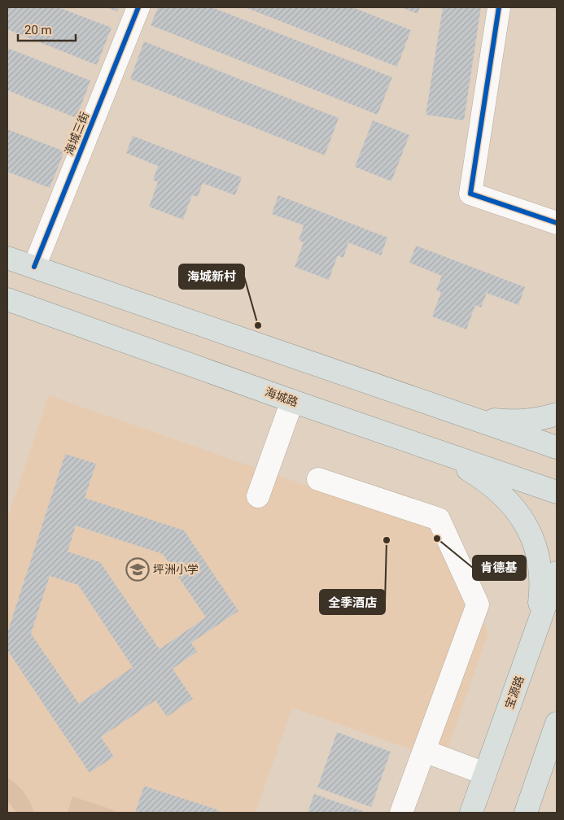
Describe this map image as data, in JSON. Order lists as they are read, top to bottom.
{
  "streets": {
    "main road": ["海城路", "宝源路"],
    "street": ["海城三街"]
  },
  "places": {
    "other": ["海城新村", "肯德基", "全季酒店"],
    "school or university": ["坪洲小学"]
  },
  "scale_bar": "20 m"
}
